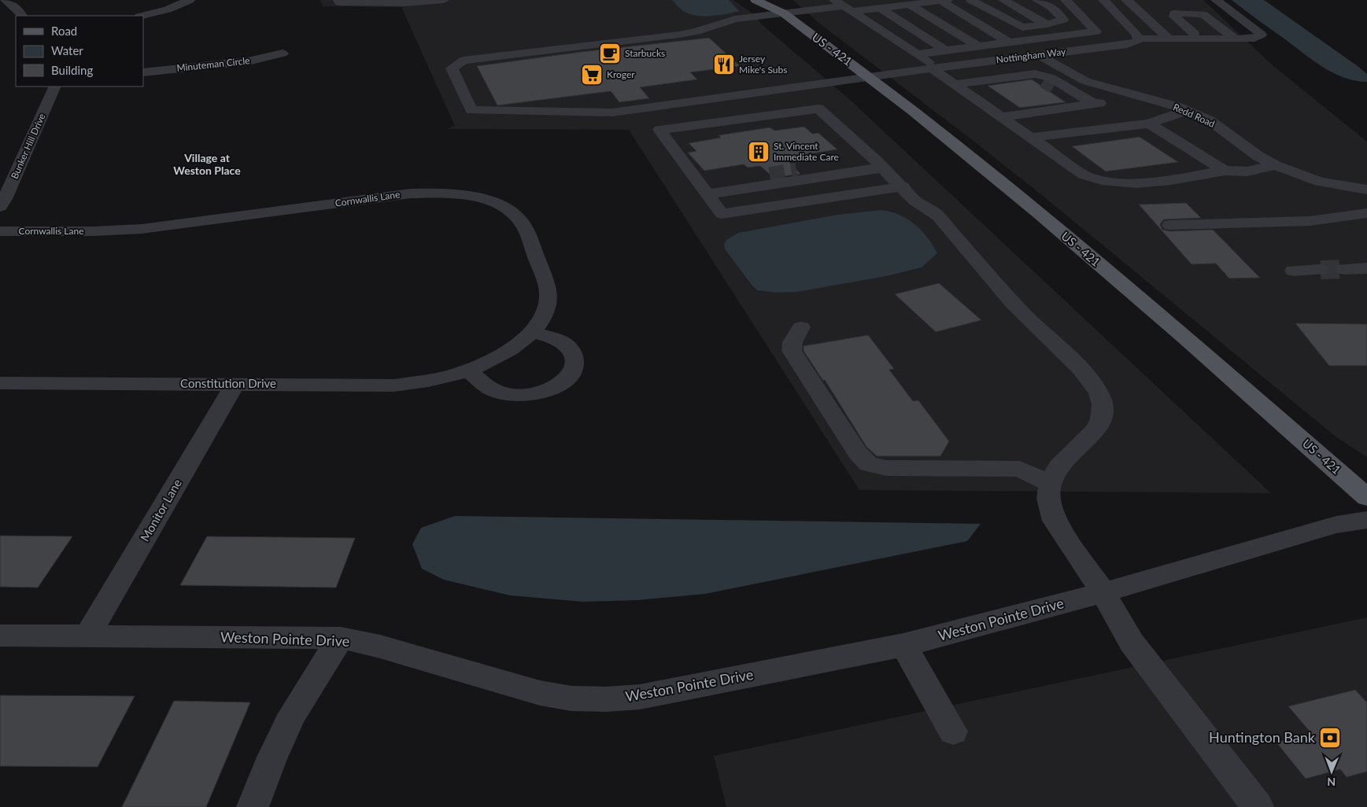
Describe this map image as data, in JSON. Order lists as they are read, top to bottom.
{
  "streets": {
    "main road": ["US - 421"],
    "street": [
      "Nottingham Way",
      "Minuteman Circle",
      "Redd Road",
      "Bunker Hill Drive",
      "Cornwallis Lane",
      "Constitution Drive",
      "Monitor Lane",
      "Weston Pointe Drive"
    ]
  },
  "crossings": [
    ["US - 421", "Nottingham Way"],
    ["Nottingham Way", "Redd Road"],
    ["Cornwallis Lane", "Constitution Drive"],
    ["Constitution Drive", "Monitor Lane"],
    ["Monitor Lane", "Weston Pointe Drive"]
  ],
  "districts": ["Village at Weston Place"],
  "places": {
    "cafe": ["Starbucks"],
    "restaurant": ["Jersey Mike's Subs"],
    "supermarket": ["Kroger"],
    "building": ["St. Vincent Immediate Care"],
    "bank": ["Huntington Bank"]
  },
  "legend": ["Road", "Water", "Building"],
  "north": "bottom"
}
